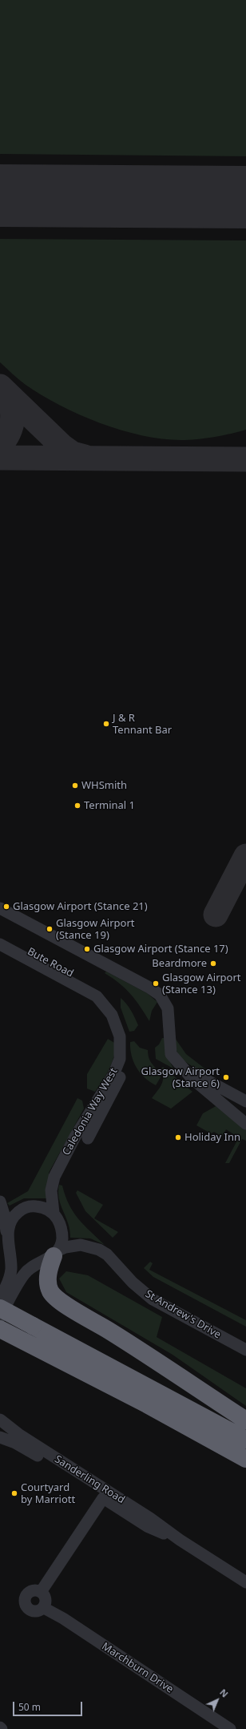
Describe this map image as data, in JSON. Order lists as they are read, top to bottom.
{
  "streets": {
    "street": [
      "Bute Road",
      "Caledonia Way West",
      "St Andrew's Drive",
      "Sanderling Road",
      "Marchburn Drive"
    ]
  },
  "crossings": [
    ["Bute Road", "Caledonia Way West"]
  ],
  "places": [
    "J & R Tennant Bar",
    "WHSmith",
    "Terminal 1",
    "Glasgow Airport (Stance 21)",
    "Glasgow Airport (Stance 19)",
    "Glasgow Airport (Stance 17)",
    "Beardmore",
    "Glasgow Airport (Stance 13)",
    "Glasgow Airport (Stance 6)",
    "Holiday Inn",
    "Courtyard by Marriott"
  ],
  "scale_bar": "50 m",
  "north": "top right"
}
